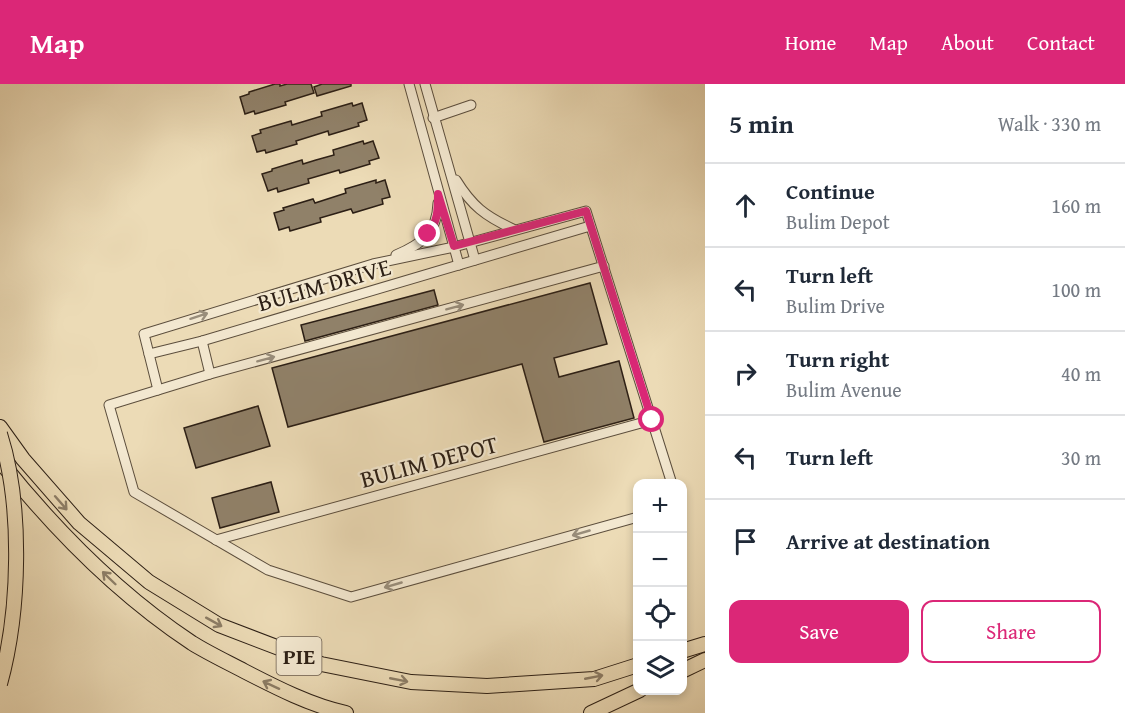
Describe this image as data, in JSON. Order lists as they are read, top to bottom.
{
  "streets": {
    "highway": ["PIE"],
    "street": ["BULIM DRIVE", "BULIM DEPOT"]
  },
  "page": {
    "header": "Map",
    "nav": [
      "Home",
      "Map",
      "About",
      "Contact"
    ],
    "heading": ["5 min", "Walk · 330 m"],
    "list": [
      ["Continue", "Bulim Depot", "160 m"],
      ["Turn left", "Bulim Drive", "100 m"],
      ["Turn right", "Bulim Avenue", "40 m"],
      ["Turn left", "30 m"],
      "Arrive at destination"
    ],
    "map_buttons": ["+", "−"],
    "buttons": ["Save", "Share"]
  }
}
